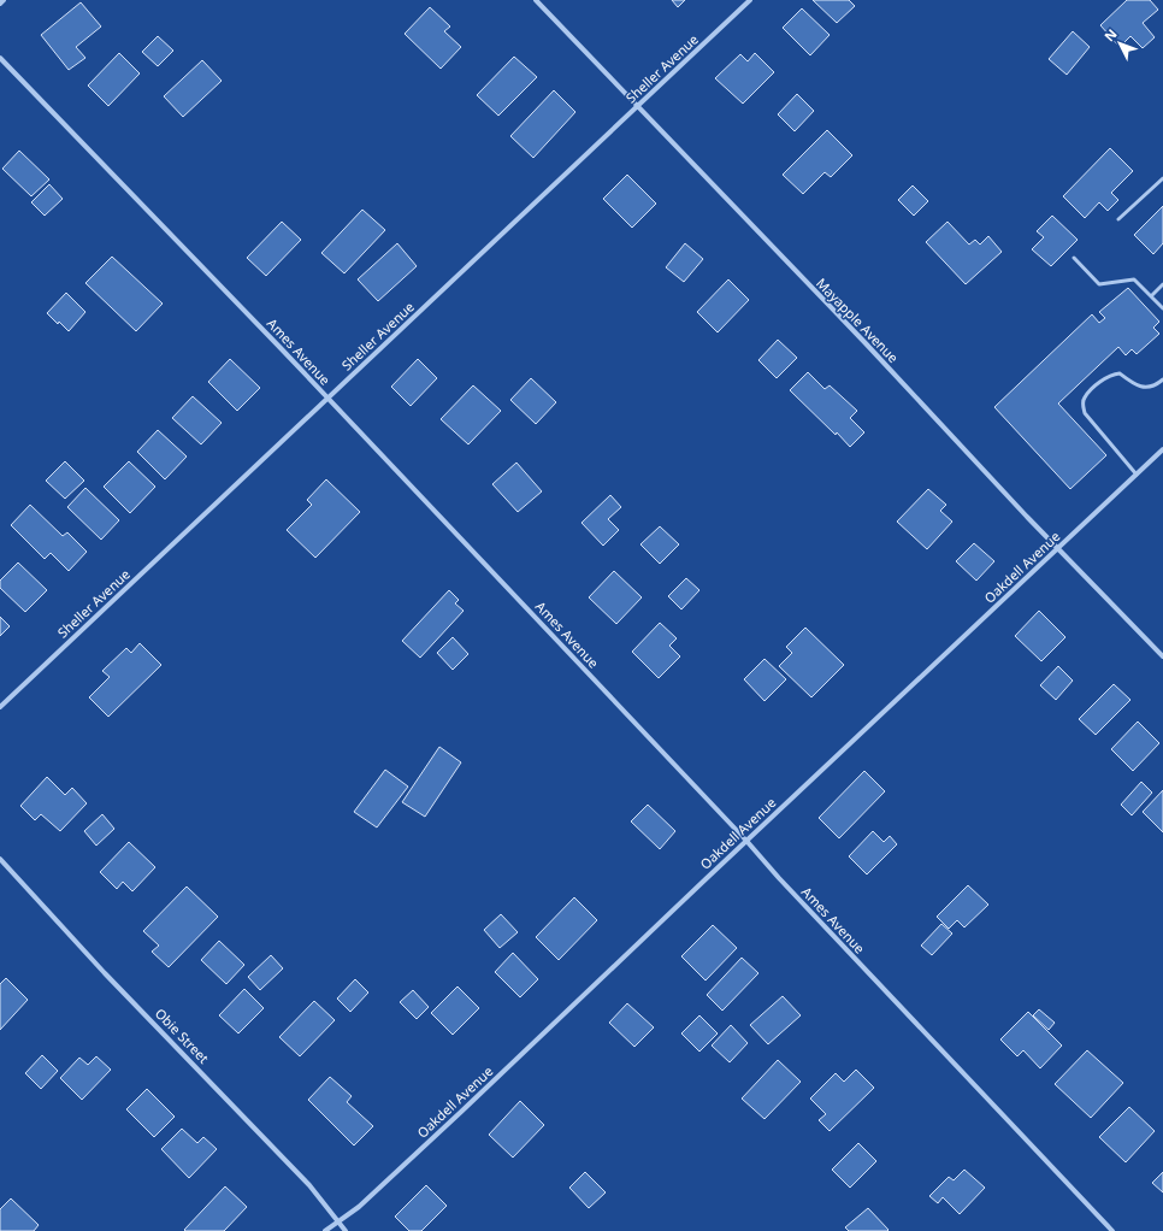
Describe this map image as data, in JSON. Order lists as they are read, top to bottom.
{
  "streets": {
    "street": [
      "Sheller Avenue",
      "Mayapple Avenue",
      "Ames Avenue",
      "Oakdell Avenue",
      "Obie Street"
    ]
  },
  "crossings": [
    ["Sheller Avenue", "Mayapple Avenue"],
    ["Sheller Avenue", "Ames Avenue"],
    ["Mayapple Avenue", "Oakdell Avenue"],
    ["Ames Avenue", "Oakdell Avenue"],
    ["Oakdell Avenue", "Obie Street"]
  ],
  "north": "top left"
}
